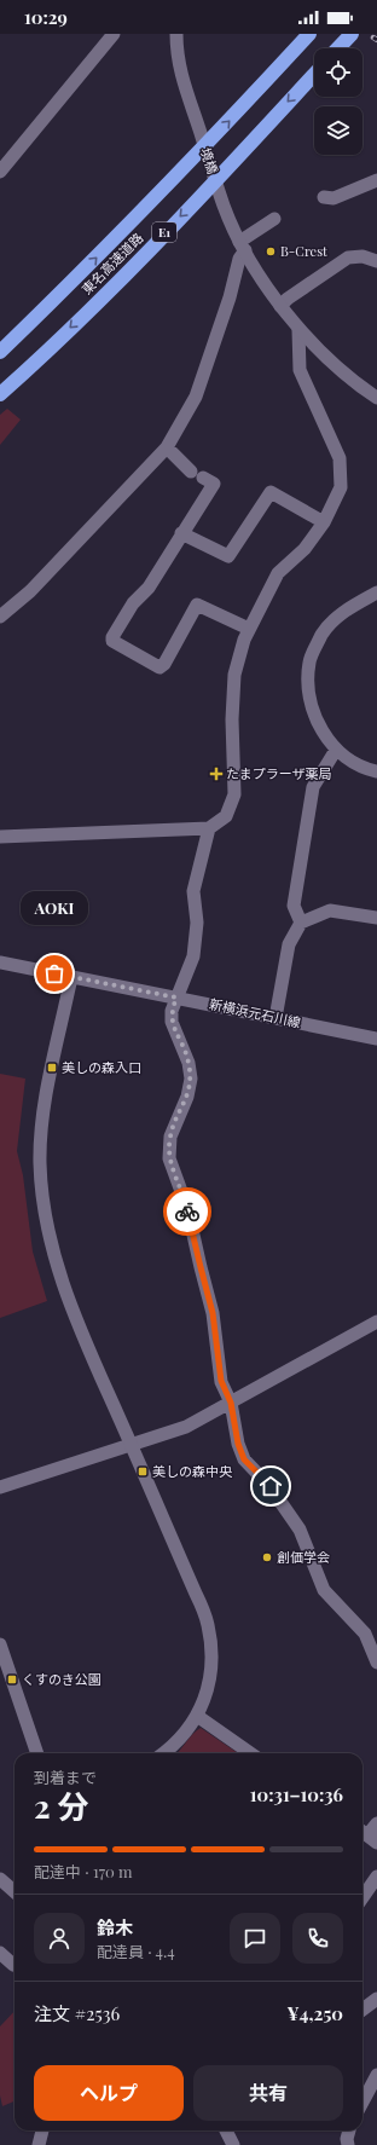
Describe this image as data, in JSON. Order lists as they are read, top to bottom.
{
  "streets": {
    "highway": ["E1", "東名高速道路"],
    "street": ["境橋", "新横浜元石川線"]
  },
  "places": {
    "other": ["B-Crest", "AOKI", "創価学会"],
    "health": ["たまプラーザ薬局"],
    "transit": ["美しの森入口", "美しの森中央", "くすのき公園"]
  },
  "page": {
    "status": "10:29",
    "bubble": "AOKI",
    "heading": ["2 分", "到着まで", "10:31–10:36"],
    "panel": [
      "鈴木",
      "配達員 · 4.4",
      "注文 #2536",
      "¥4,250"
    ],
    "bar": "配達中 · 170 m",
    "buttons": ["ヘルプ", "共有"]
  }
}
